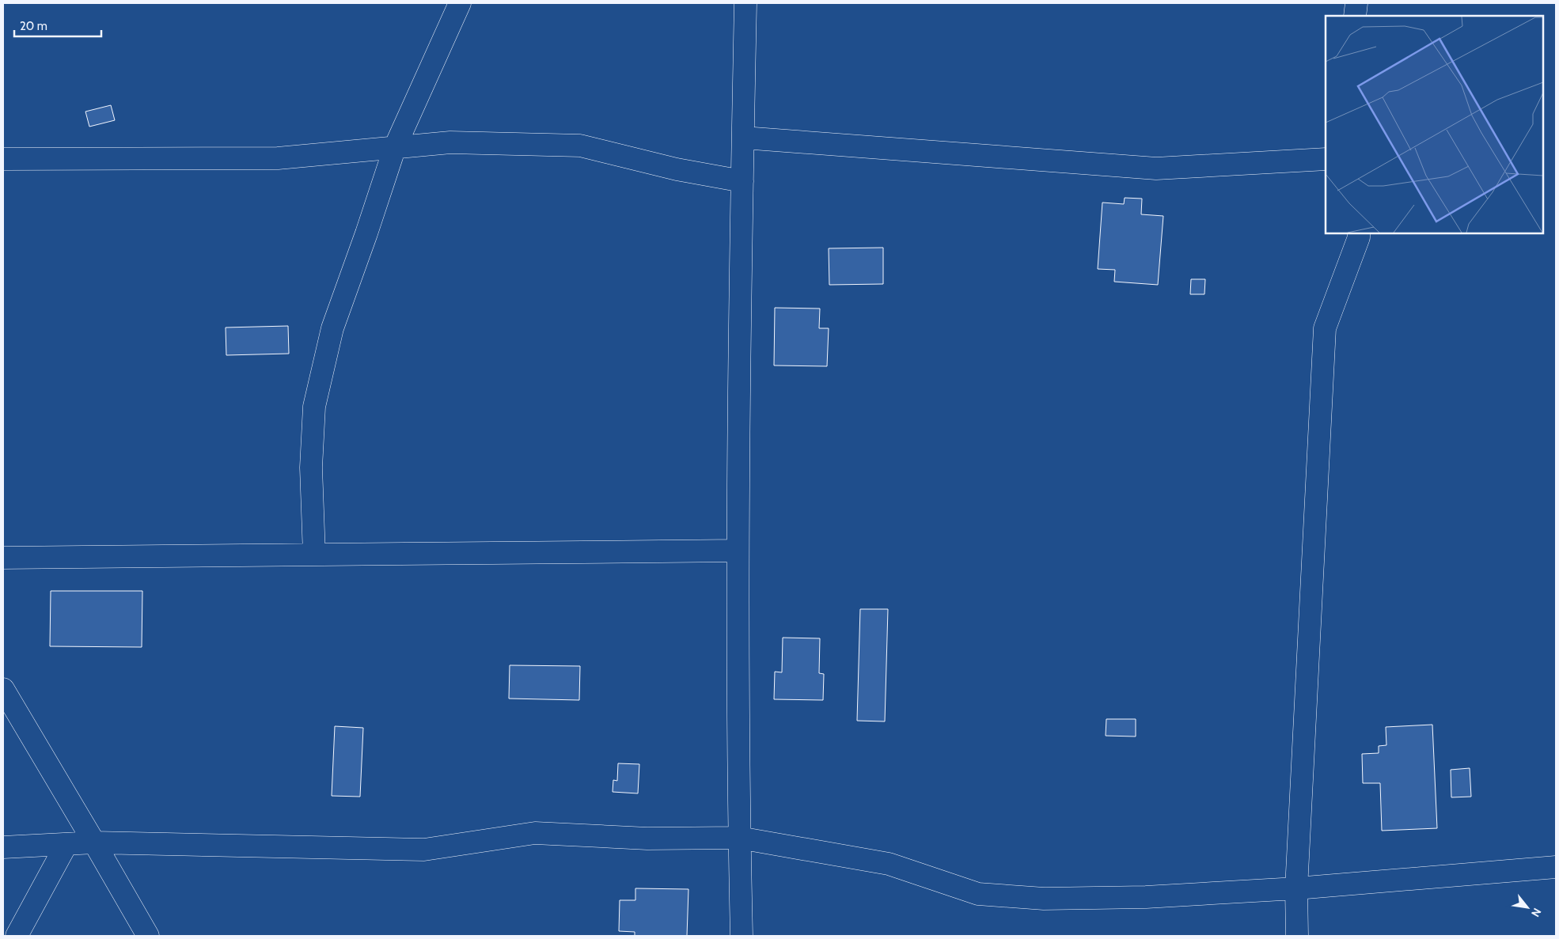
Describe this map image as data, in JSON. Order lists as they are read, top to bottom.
{
  "scale_bar": "20 m",
  "north": "bottom right"
}
